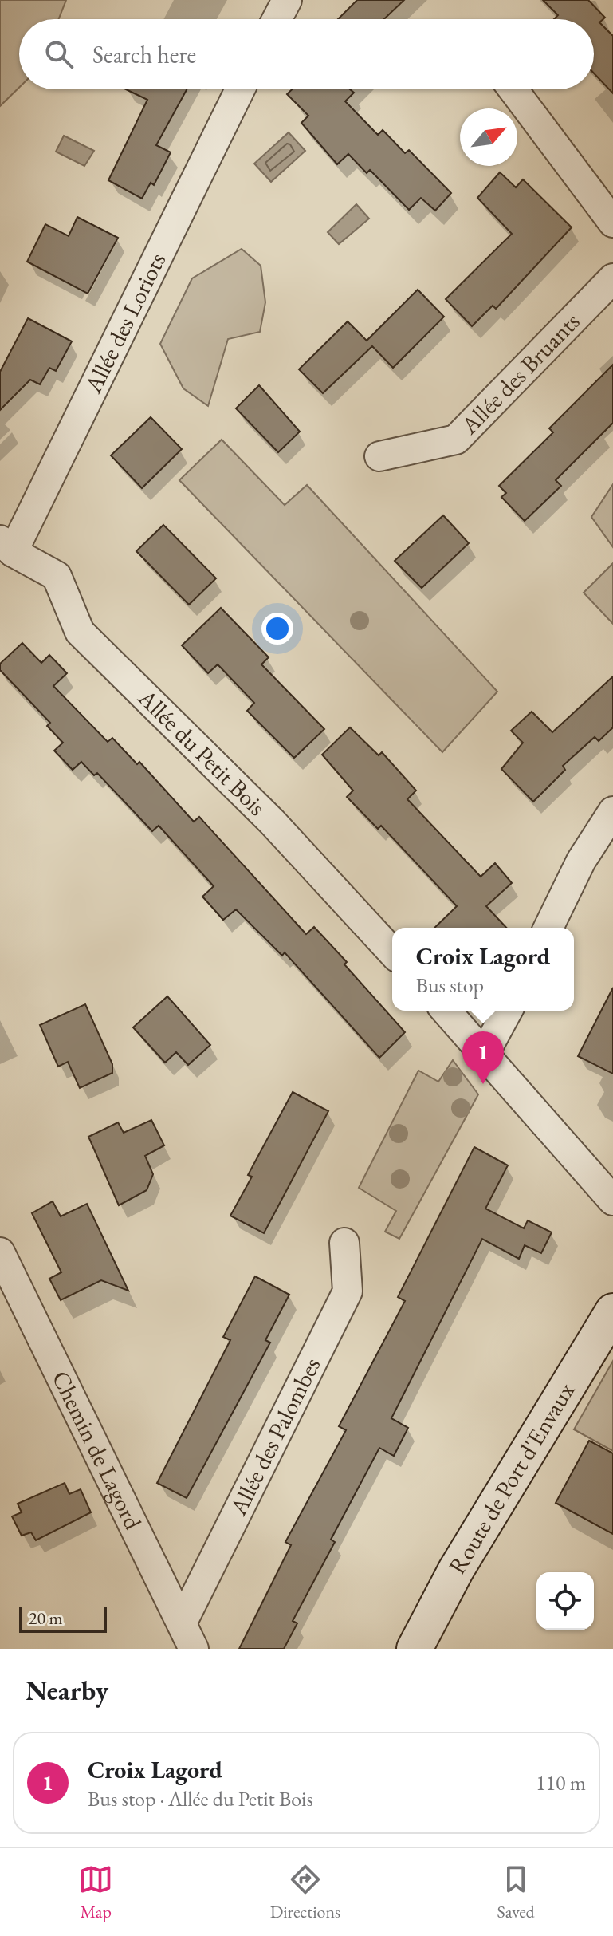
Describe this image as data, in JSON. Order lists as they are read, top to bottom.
{
  "streets": {
    "street": [
      "Allée des Loriots",
      "Allée des Bruants",
      "Allée du Petit Bois",
      "Allée des Palombes",
      "Chemin de Lagord",
      "Route de Port d'Envaux"
    ]
  },
  "crossings": [
    ["Allée des Loriots", "Allée du Petit Bois"],
    ["Allée des Palombes", "Chemin de Lagord"]
  ],
  "scale_bar": "20 m",
  "north": "top right",
  "page": {
    "search": "Search here",
    "popup": ["Croix Lagord", "Bus stop"],
    "pins": "1",
    "scale": "20 m",
    "heading": "Nearby",
    "list": [
      {
        "mark": "1",
        "name": "Croix Lagord",
        "note": "Bus stop · Allée du Petit Bois",
        "value": "110 m"
      }
    ],
    "nav": ["Map", "Directions", "Saved"]
  }
}
